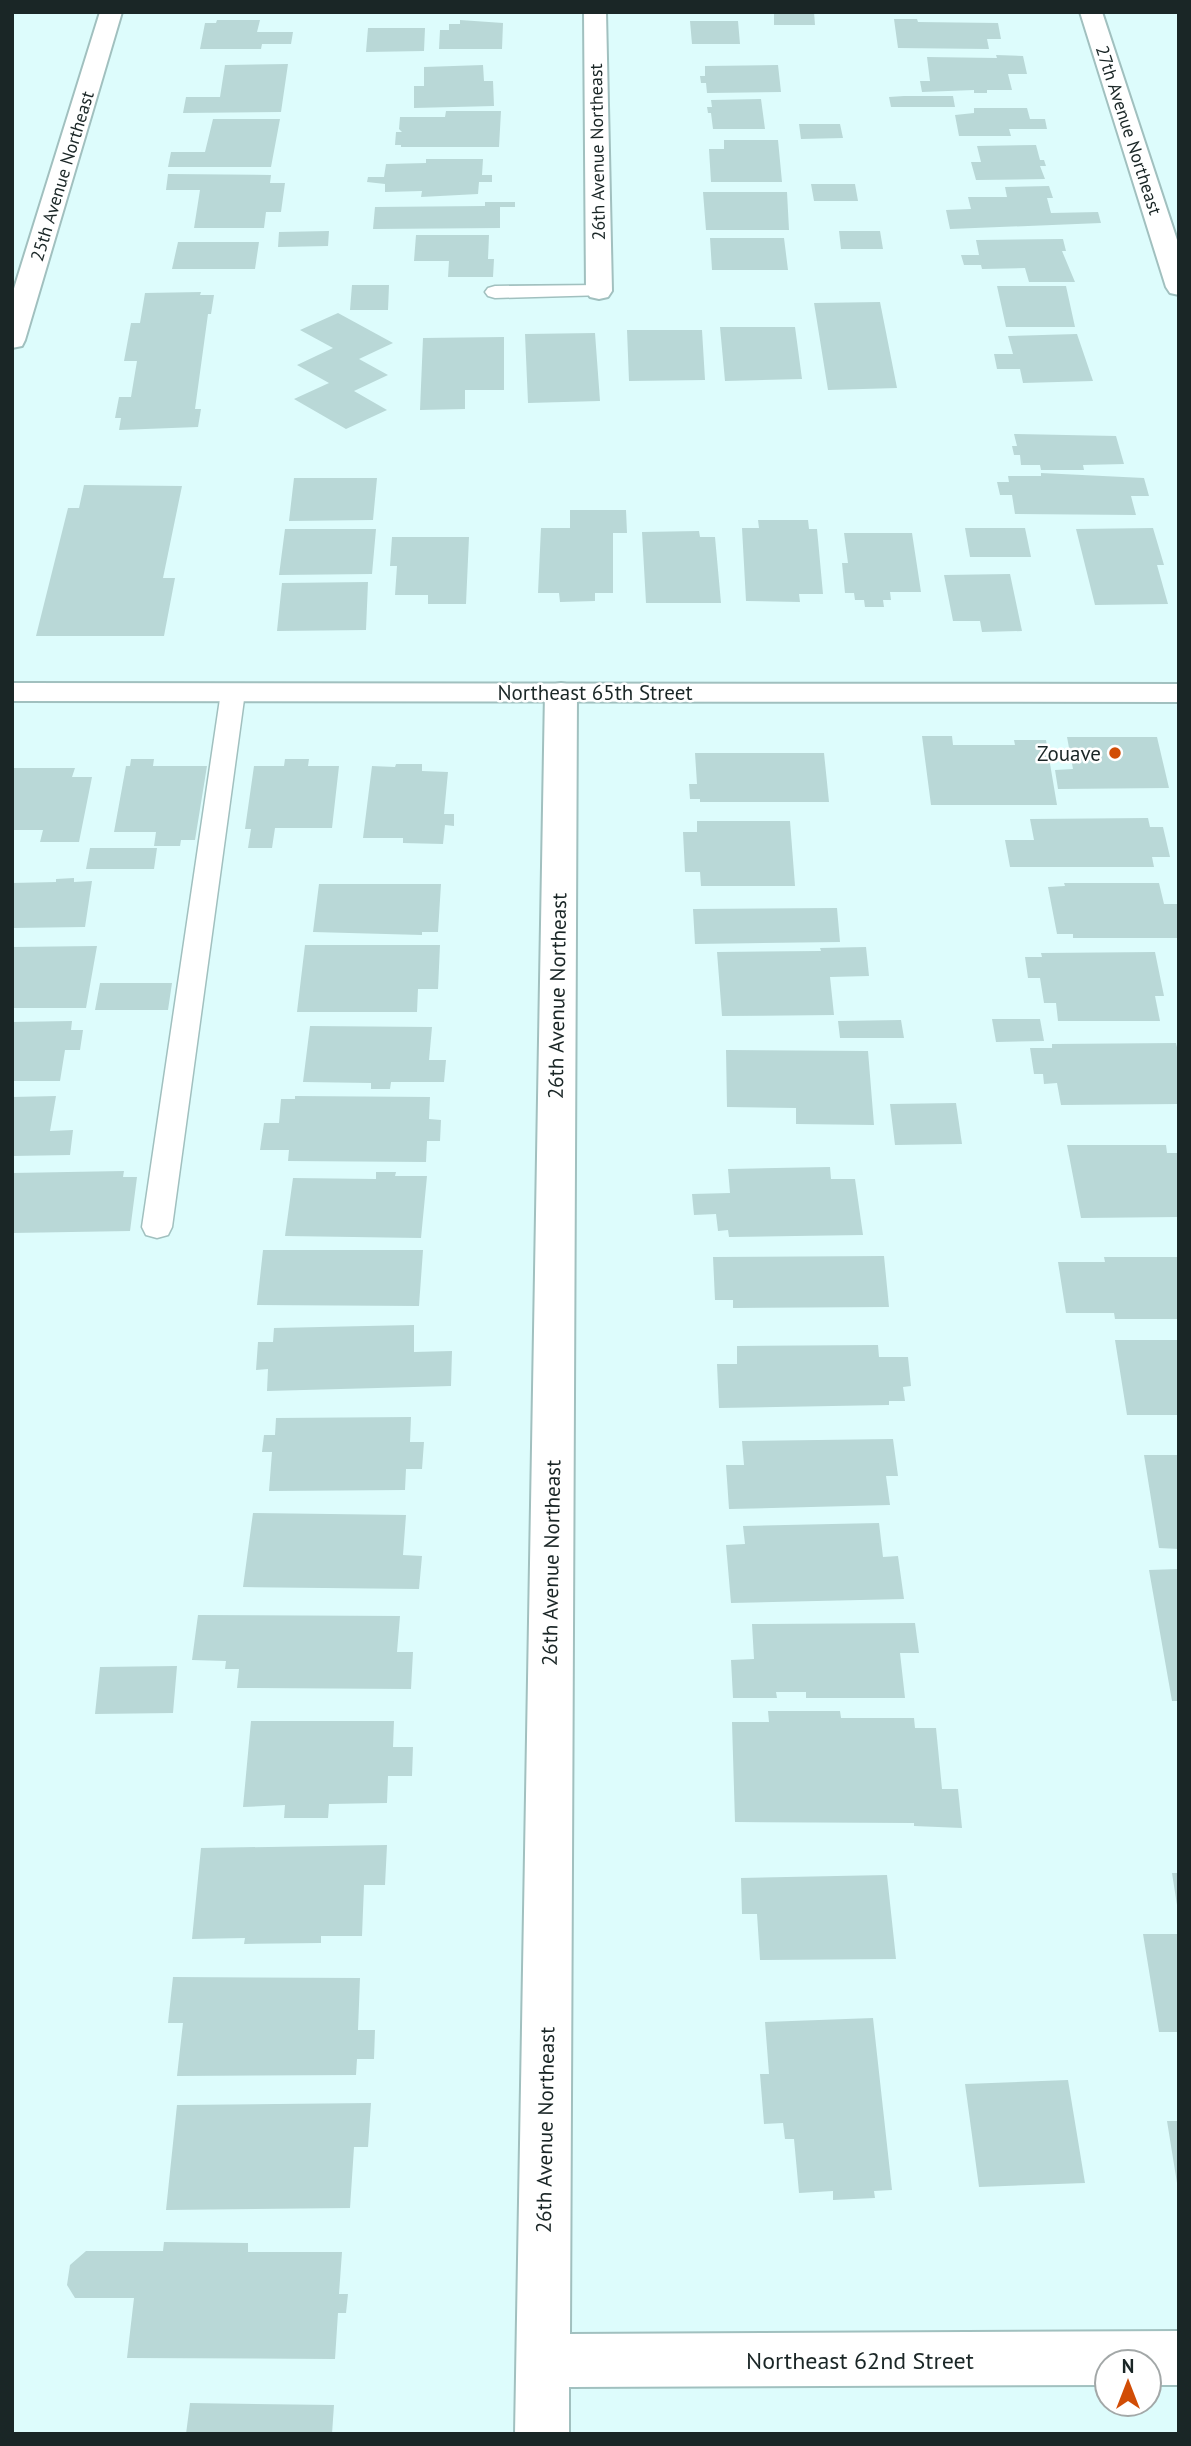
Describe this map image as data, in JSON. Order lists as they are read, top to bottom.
{
  "streets": {
    "street": [
      "27th Avenue Northeast",
      "26th Avenue Northeast",
      "25th Avenue Northeast",
      "Northeast 65th Street",
      "Northeast 62nd Street"
    ]
  },
  "crossings": [
    ["26th Avenue Northeast", "Northeast 65th Street"],
    ["26th Avenue Northeast", "Northeast 62nd Street"]
  ],
  "places": ["Zouave"],
  "north": "top"
}
